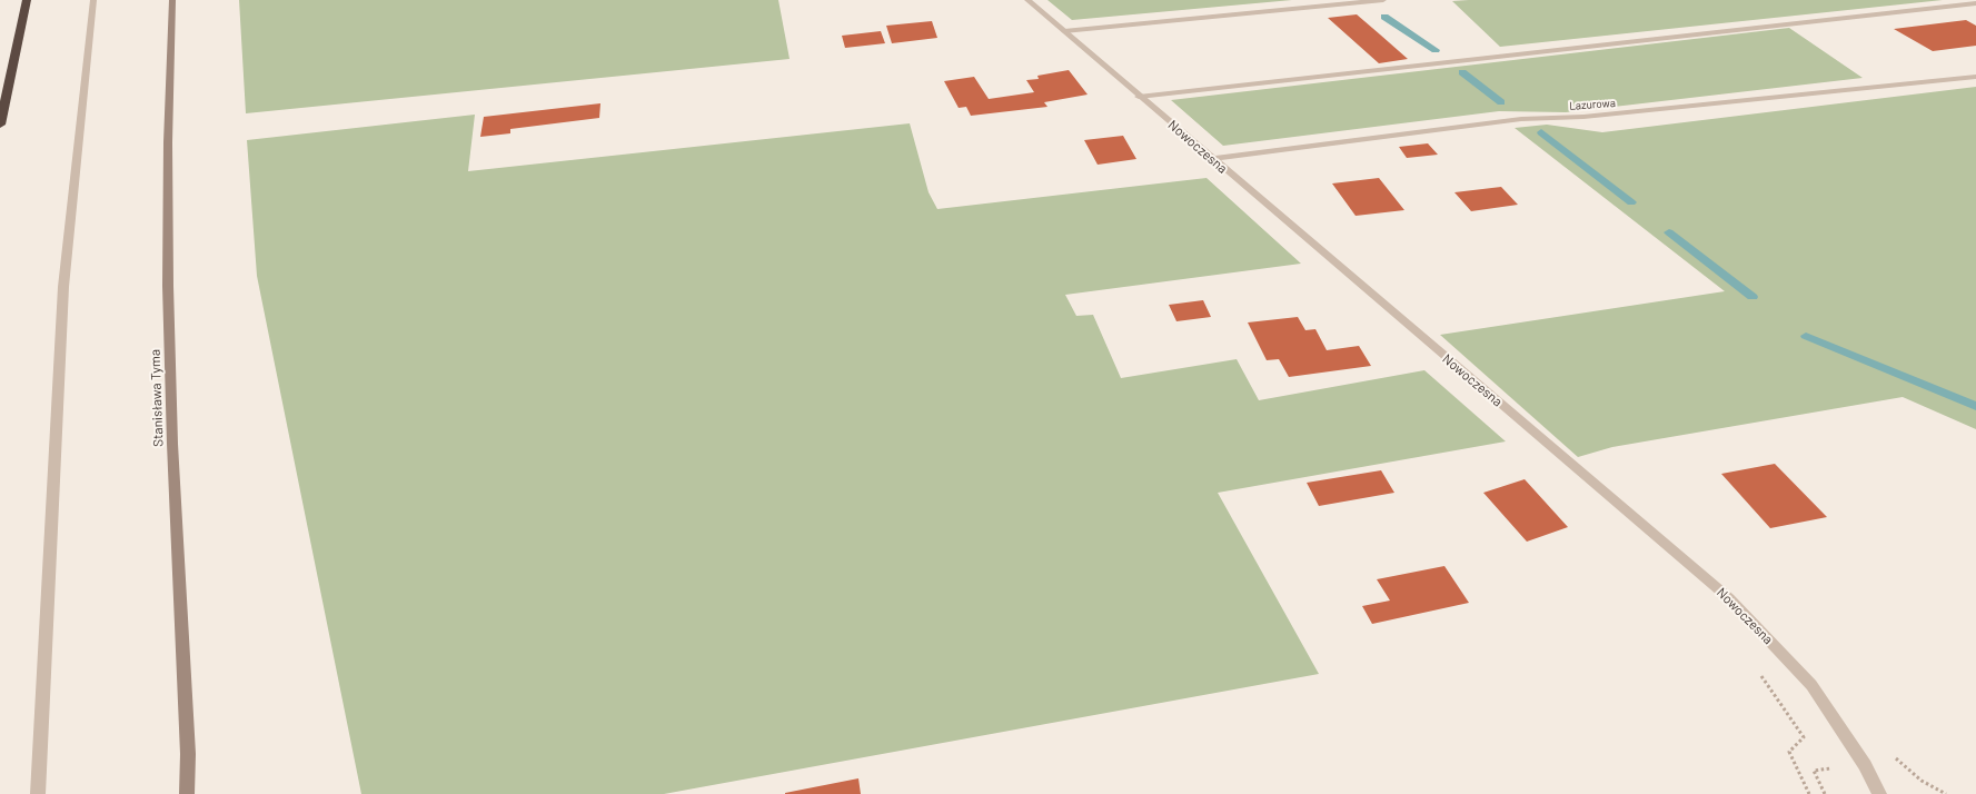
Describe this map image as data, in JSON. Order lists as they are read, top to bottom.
{
  "streets": {
    "street": ["Lazurowa", "Nowoczesna", "Stanisława Tyma"]
  },
  "crossings": [
    ["Lazurowa", "Nowoczesna"]
  ]
}
